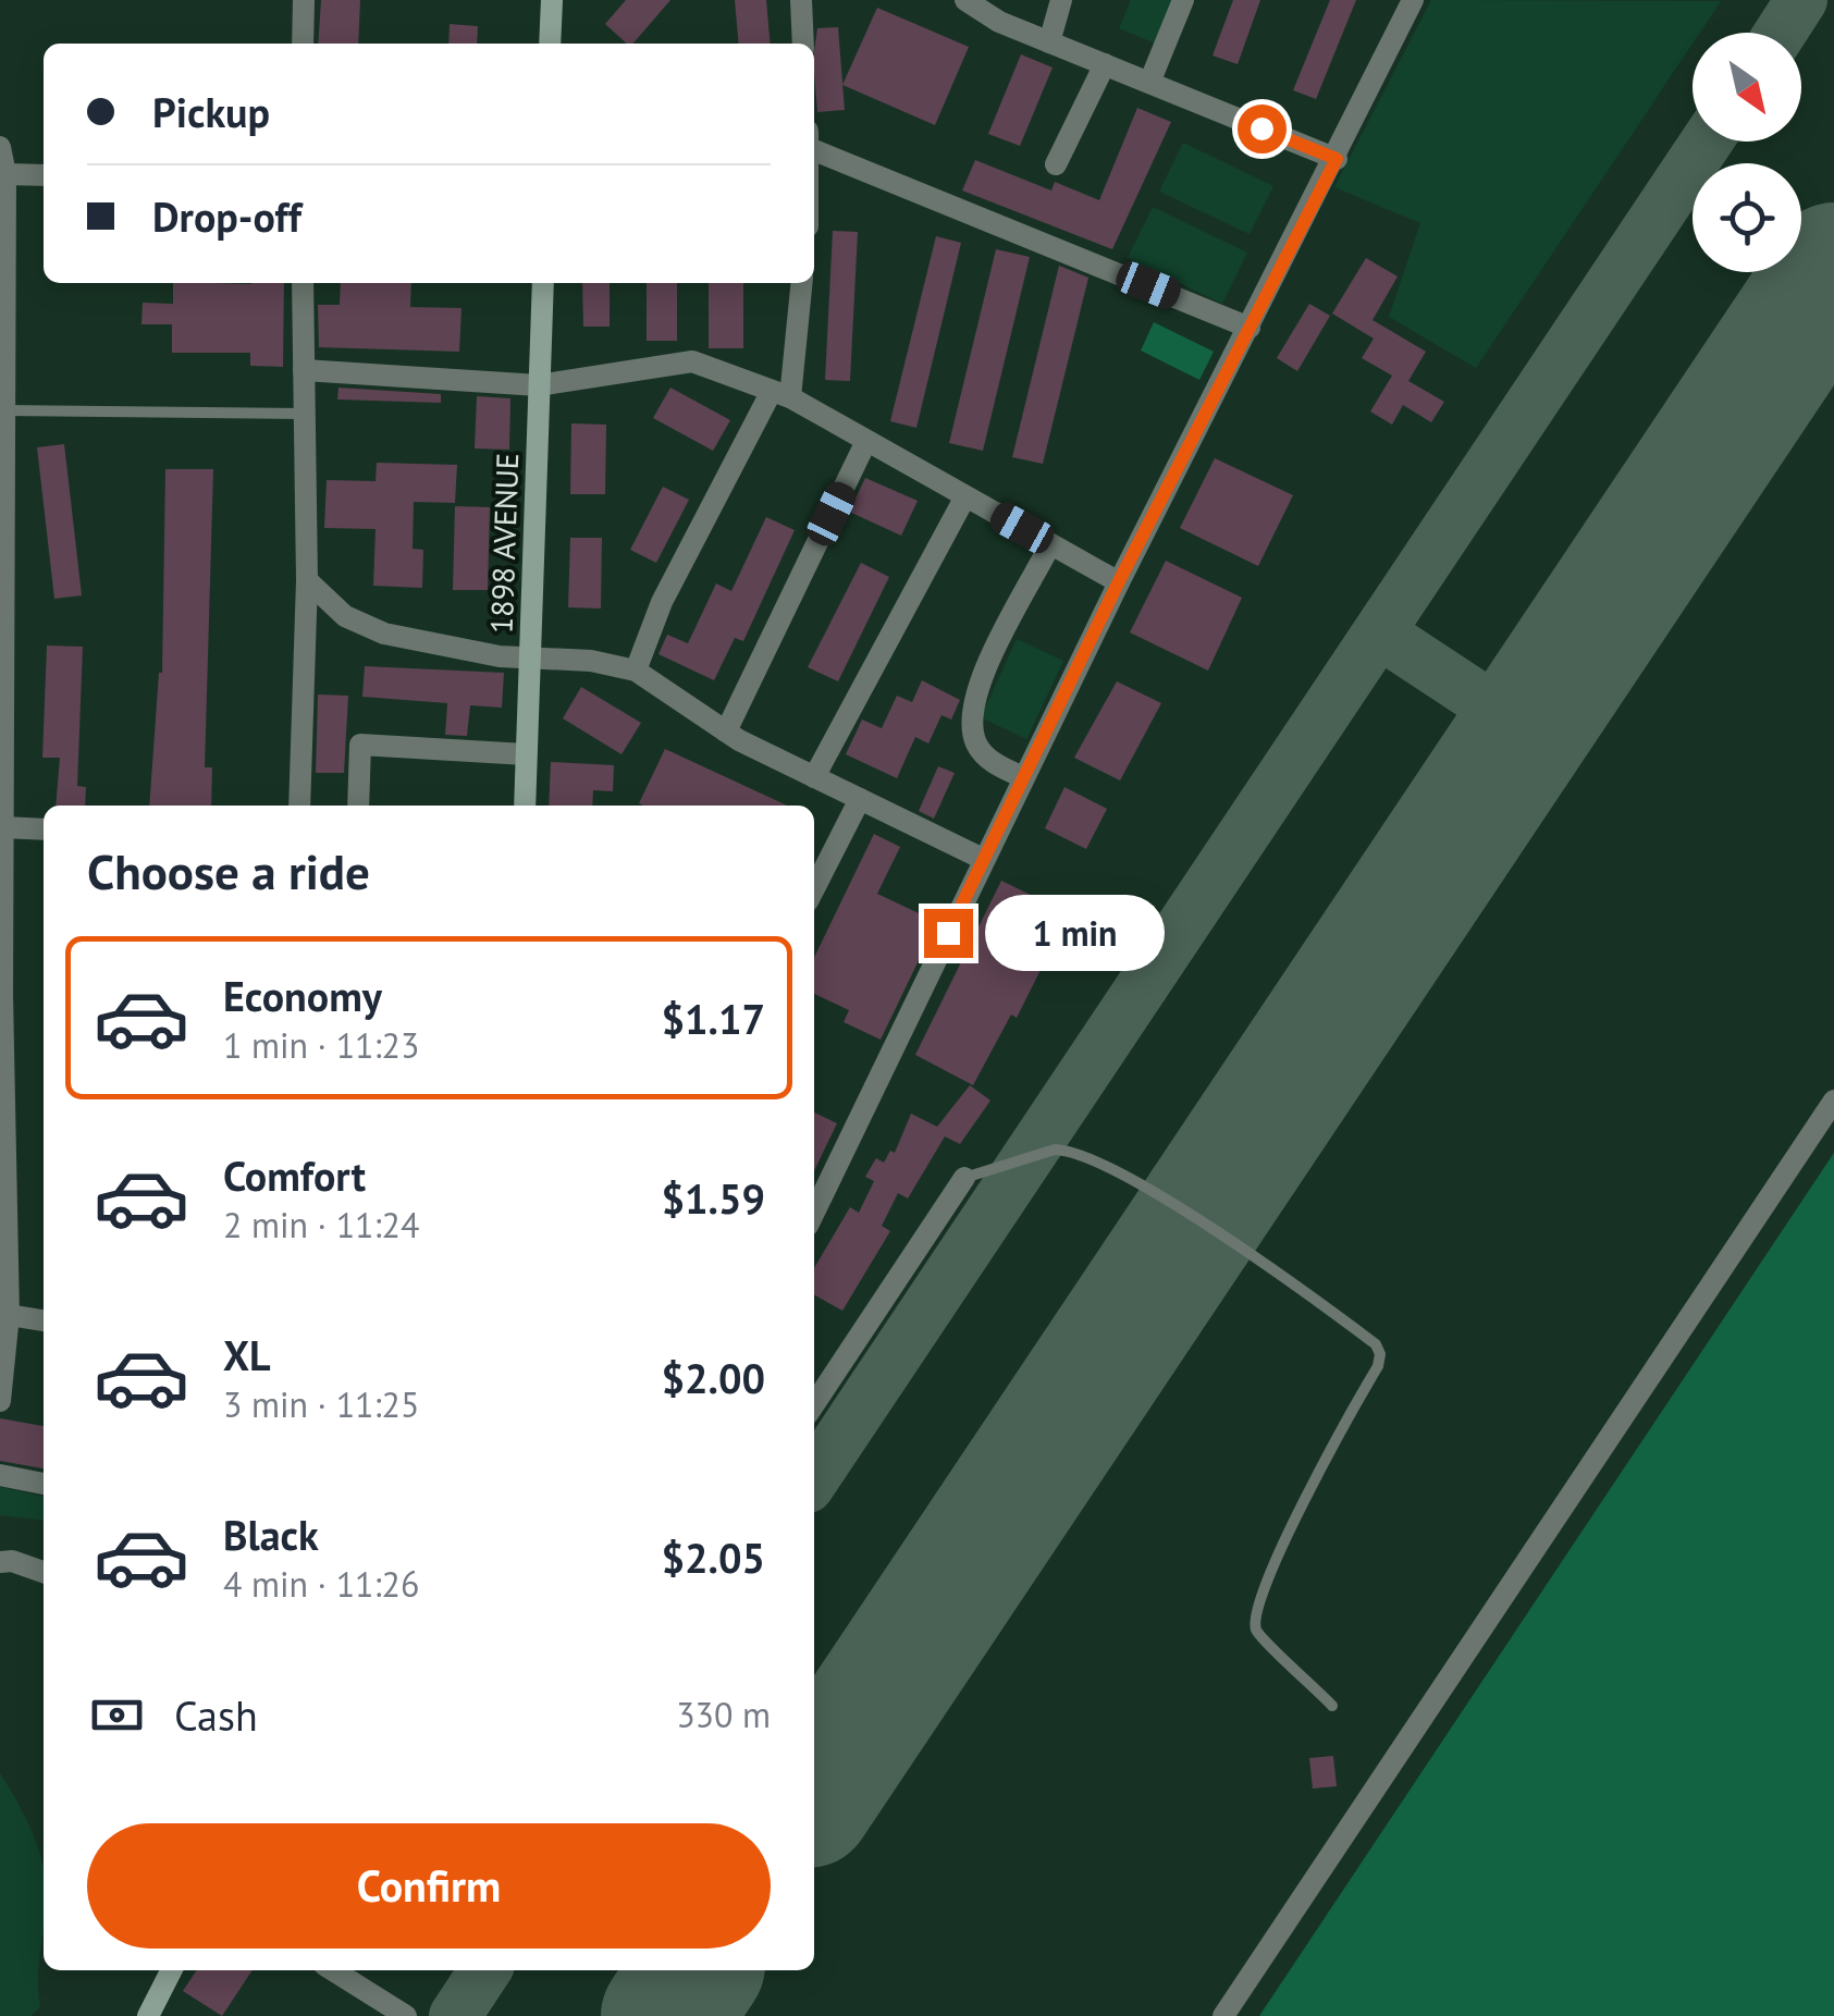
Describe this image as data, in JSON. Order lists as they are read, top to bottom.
{
  "streets": {
    "street": ["1898 AVENUE"]
  },
  "north": "bottom right",
  "page": {
    "banner": ["Pickup", "Drop-off"],
    "heading": "Choose a ride",
    "bubble": "1 min",
    "list": [
      {
        "name": "Economy",
        "note": "1 min · 11:23",
        "value": "$1.17"
      },
      {
        "name": "Comfort",
        "note": "2 min · 11:24",
        "value": "$1.59"
      },
      {
        "name": "XL",
        "note": "3 min · 11:25",
        "value": "$2.00"
      },
      {
        "name": "Black",
        "note": "4 min · 11:26",
        "value": "$2.05"
      }
    ],
    "pay": ["Cash", "330 m"],
    "buttons": "Confirm"
  }
}
